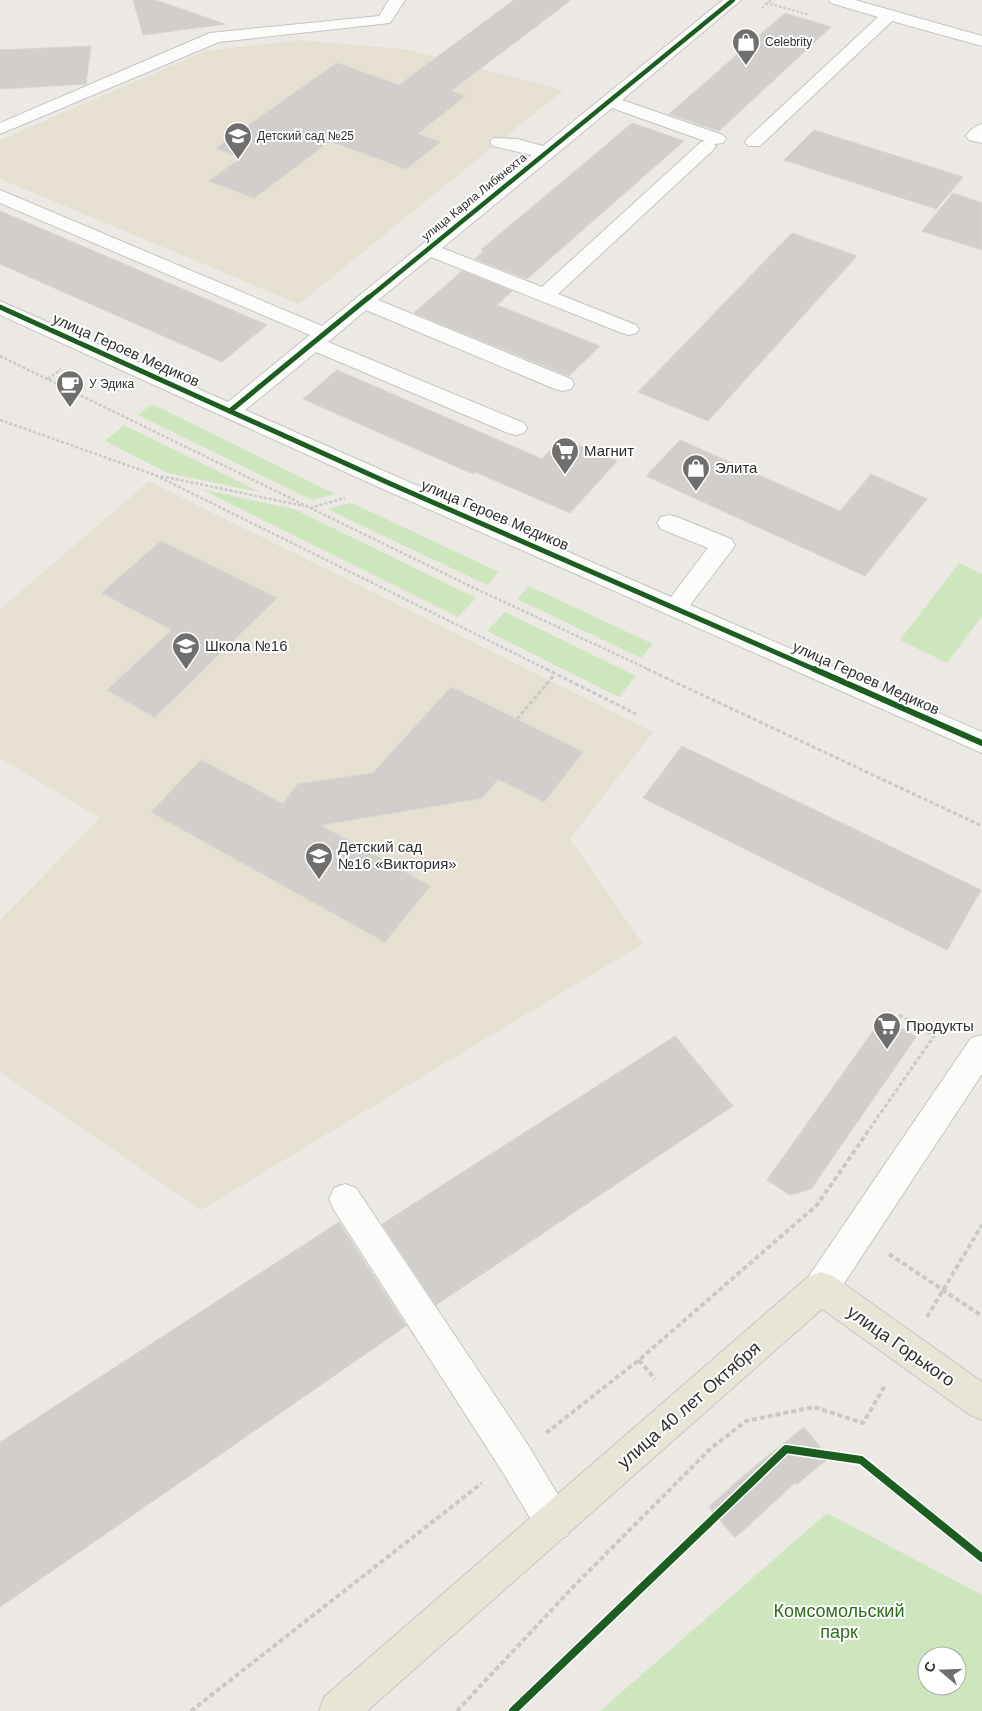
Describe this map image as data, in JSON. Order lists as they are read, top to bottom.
{
  "streets": {
    "main road": ["улица Горького", "улица 40 лет Октября"],
    "street": ["улица Карла Либкнехта", "улица Героев Медиков"]
  },
  "crossings": [
    ["улица Карла Либкнехта", "улица Героев Медиков"],
    ["улица Горького", "улица 40 лет Октября"]
  ],
  "parks": ["Комсомольский парк"],
  "places": {
    "shop": ["Celebrity", "Элита"],
    "school or university": ["Детский сад №25", "Школа №16", "Детский сад №16 «Виктория»"],
    "cafe": ["У Эдика"],
    "supermarket": ["Магнит", "Продукты"]
  },
  "north": "left"
}
